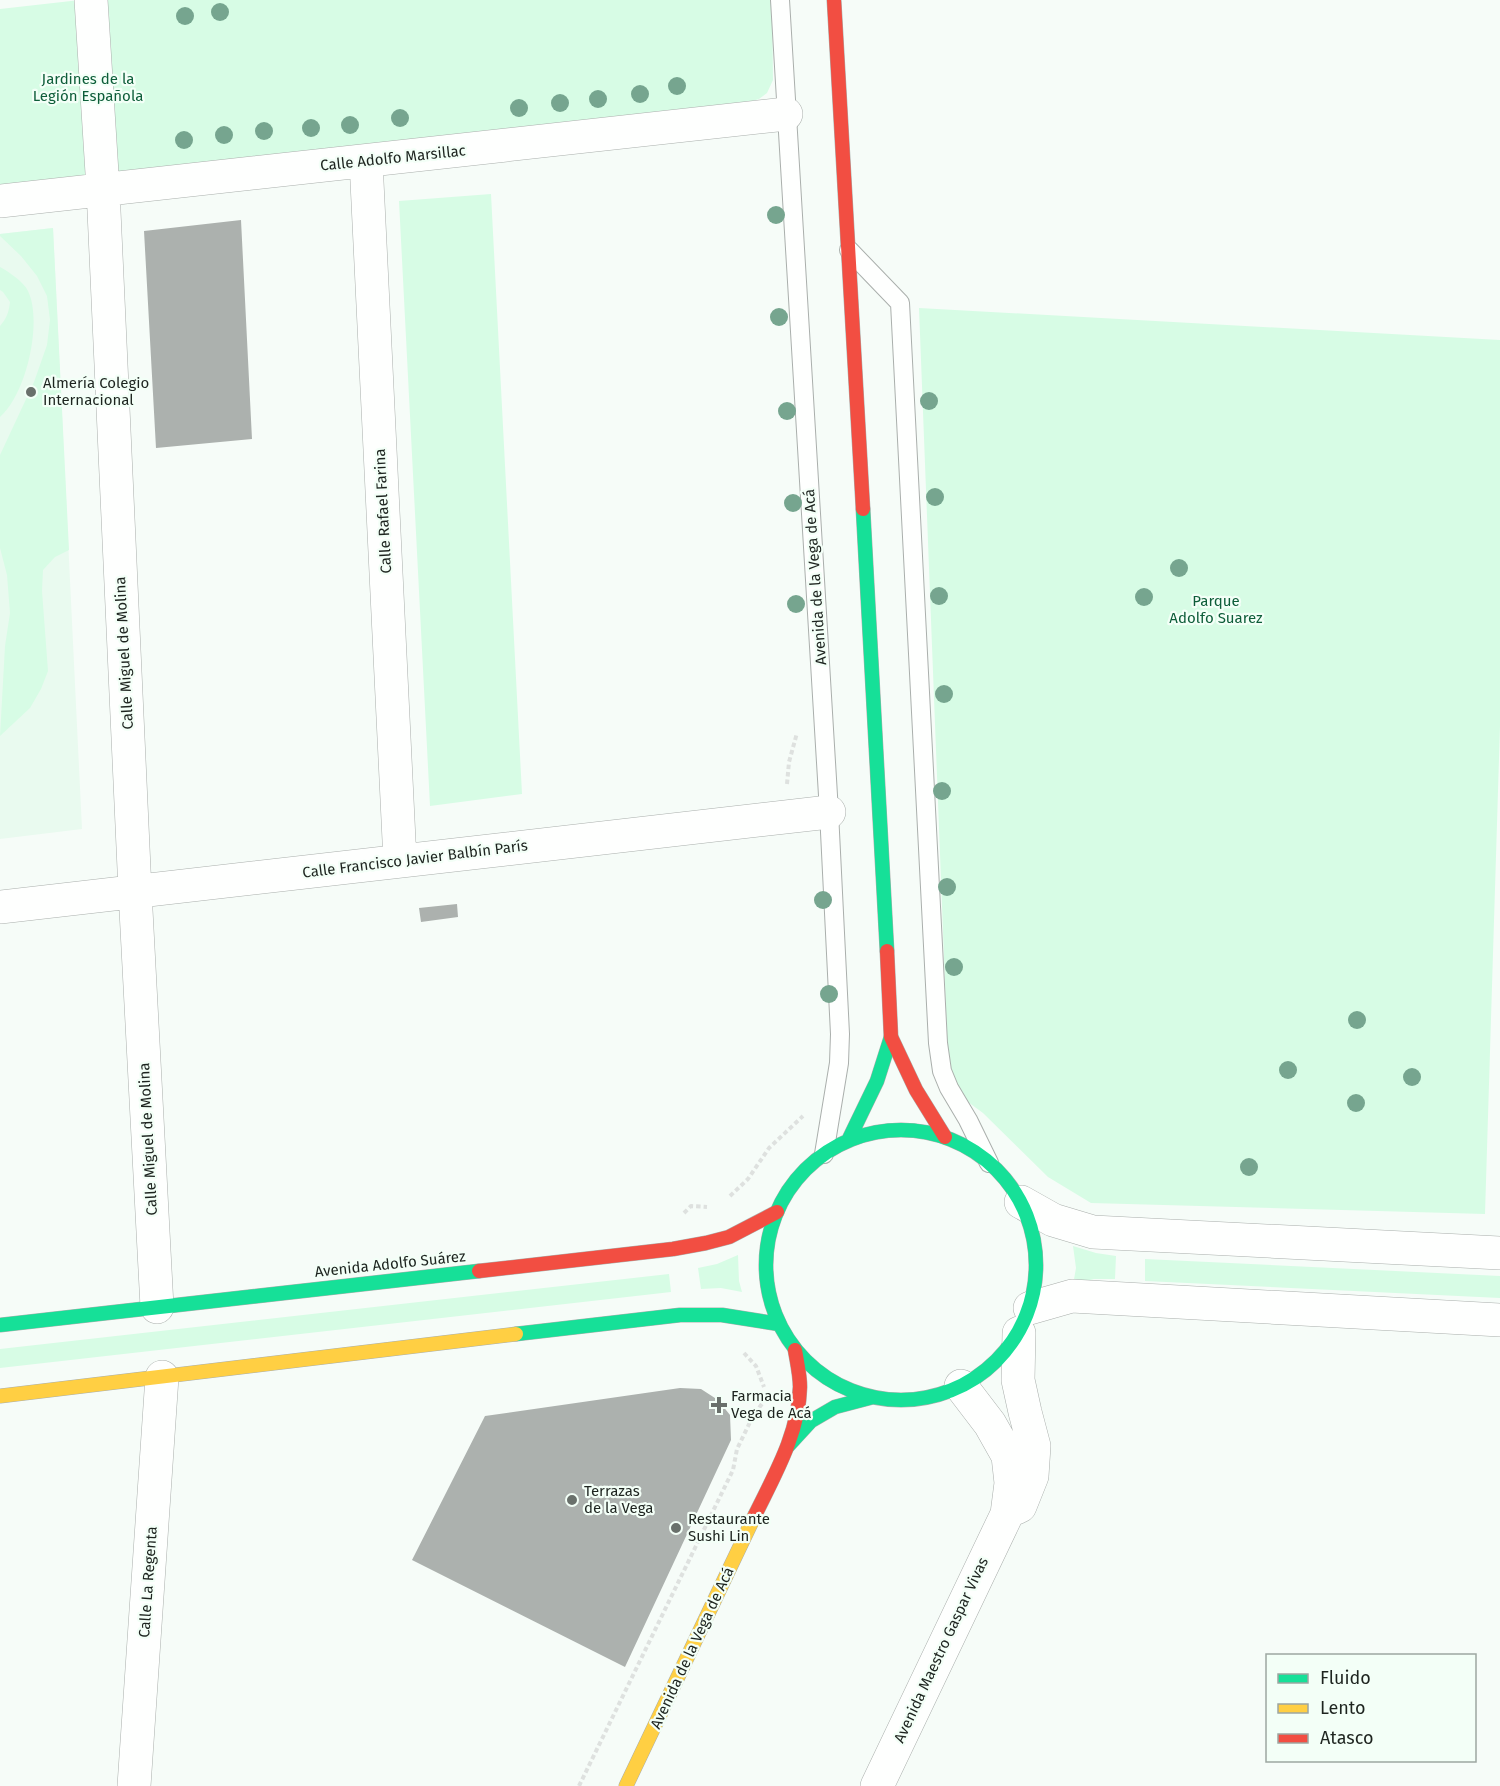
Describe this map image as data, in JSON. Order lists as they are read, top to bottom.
{
  "streets": {
    "main road": ["Avenida de la Vega de Acá", "Avenida Adolfo Suárez"],
    "street": [
      "Calle Adolfo Marsillac",
      "Calle Rafael Farina",
      "Calle Miguel de Molina",
      "Calle Francisco Javier Balbín París",
      "Calle La Regenta",
      "Avenida Maestro Gaspar Vivas"
    ]
  },
  "crossings": [
    ["Calle Adolfo Marsillac", "Calle Rafael Farina"],
    ["Calle Adolfo Marsillac", "Avenida de la Vega de Acá"],
    ["Calle Adolfo Marsillac", "Calle Miguel de Molina"],
    ["Calle Rafael Farina", "Calle Francisco Javier Balbín París"],
    ["Avenida de la Vega de Acá", "Calle Francisco Javier Balbín París"],
    ["Calle Miguel de Molina", "Calle Francisco Javier Balbín París"],
    ["Calle Miguel de Molina", "Avenida Adolfo Suárez"]
  ],
  "parks": ["Jardines de la Legión Española", "Parque Adolfo Suarez"],
  "places": {
    "other": ["Almería Colegio Internacional", "Terrazas de la Vega", "Restaurante Sushi Lin"],
    "health": ["Farmacia Vega de Acá"]
  },
  "legend": ["Fluido", "Lento", "Atasco"]
}
